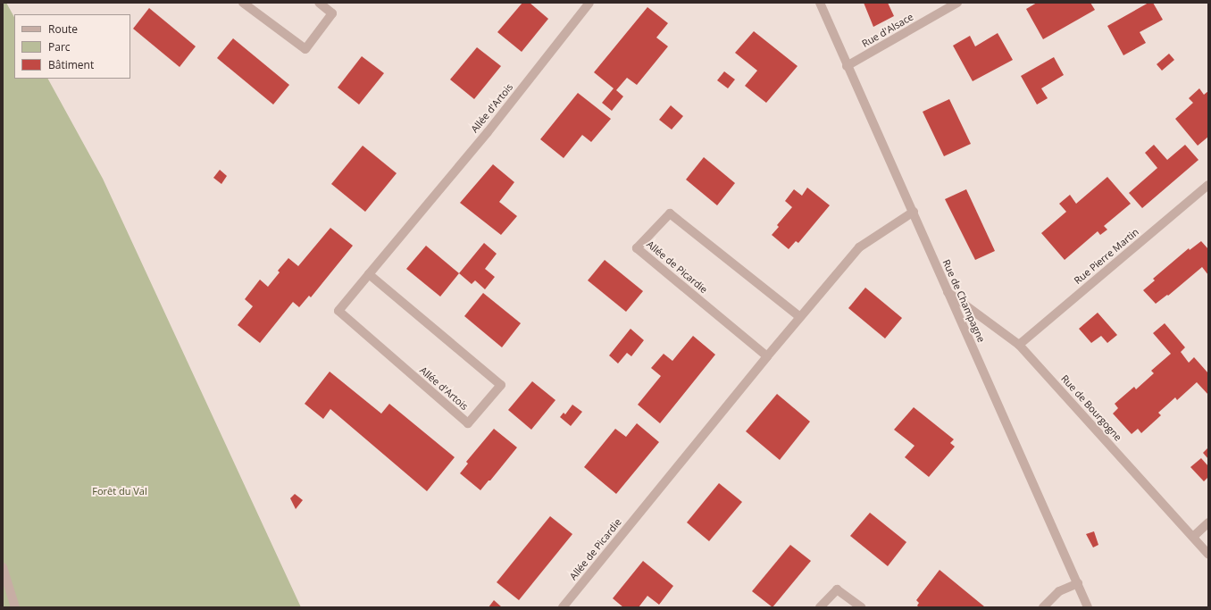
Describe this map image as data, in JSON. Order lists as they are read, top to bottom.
{
  "streets": {
    "street": [
      "Rue d'Alsace",
      "Allée d'Artois",
      "Rue Pierre Martin",
      "Allée de Picardie",
      "Rue de Champagne",
      "Rue de Bourgogne"
    ]
  },
  "crossings": [
    ["Rue d'Alsace", "Rue de Champagne"],
    ["Rue Pierre Martin", "Rue de Bourgogne"],
    ["Allée de Picardie", "Rue de Champagne"],
    ["Rue de Champagne", "Rue de Bourgogne"]
  ],
  "parks": ["Forêt du Val"],
  "legend": ["Route", "Parc", "Bâtiment"]
}
